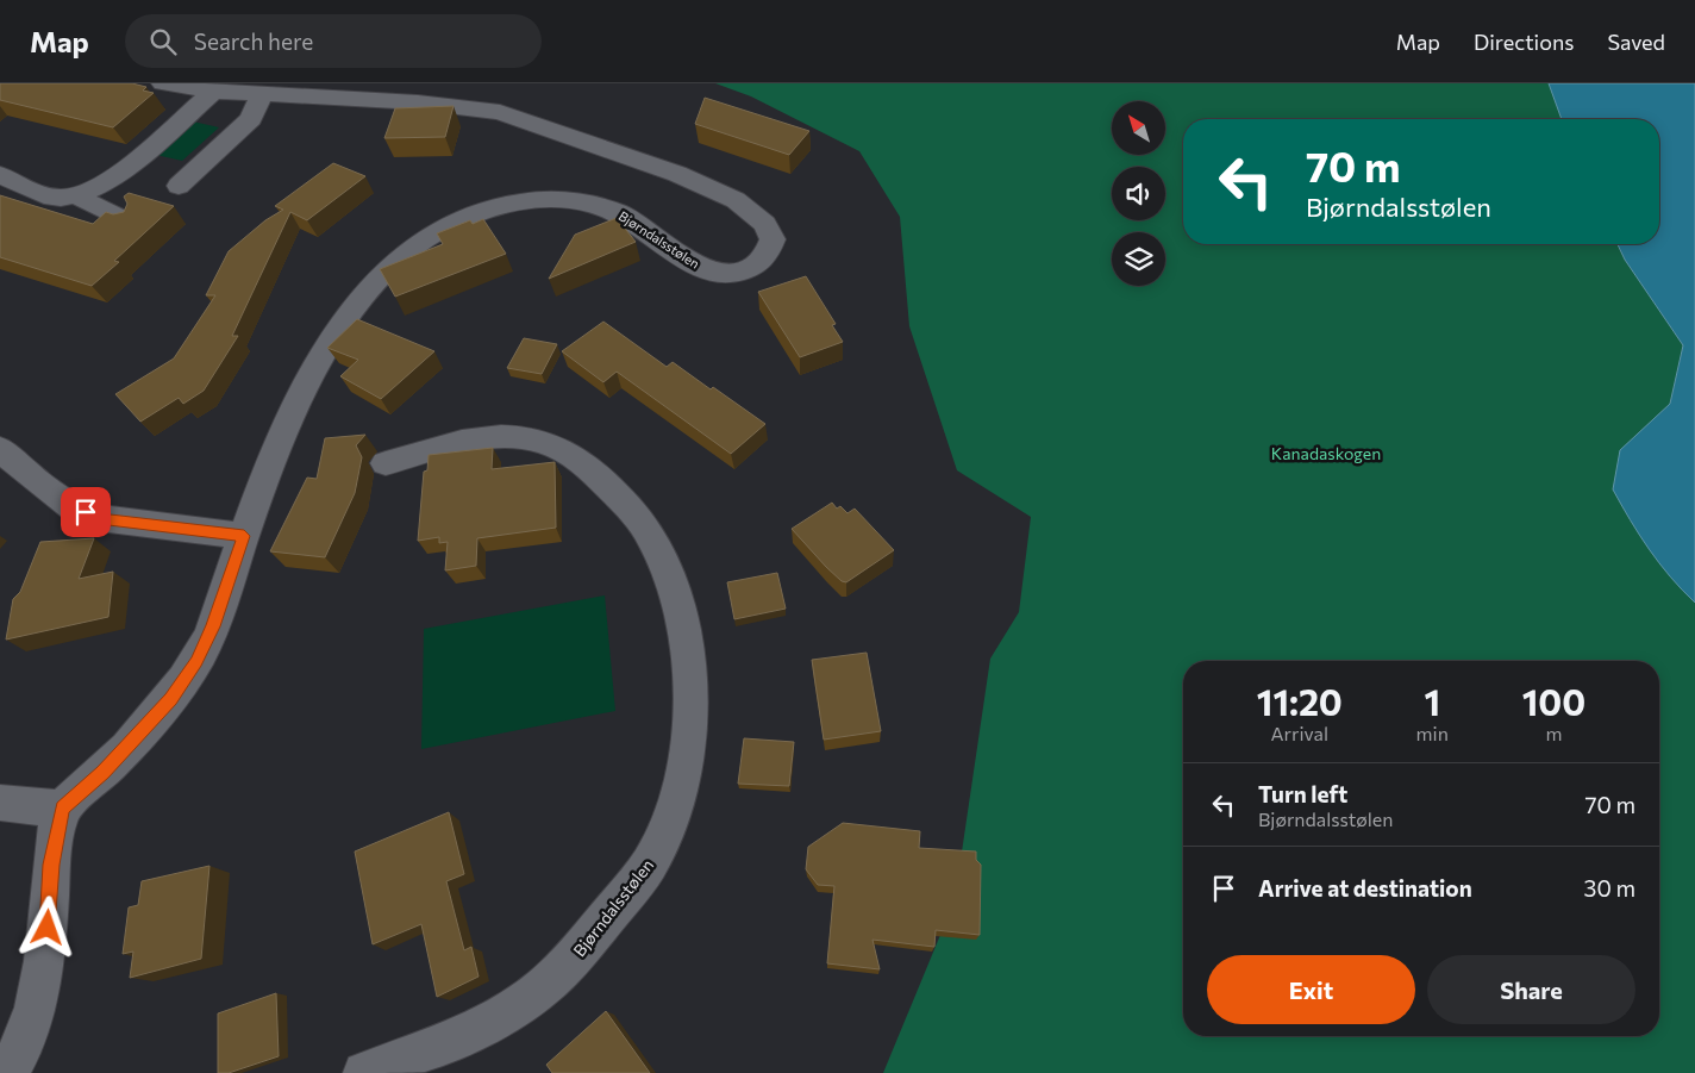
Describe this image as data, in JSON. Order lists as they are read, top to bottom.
{
  "streets": {
    "street": ["Bjørndalsstølen"]
  },
  "parks": ["Kanadaskogen"],
  "north": "top left",
  "page": {
    "header": "Map",
    "search": "Search here",
    "nav": ["Map", "Directions", "Saved"],
    "turn": ["70 m", "Bjørndalsstølen"],
    "eta": [
      "11:20",
      "Arrival",
      "1",
      "min",
      "100",
      "m"
    ],
    "list": [
      {
        "name": "Turn left",
        "note": "Bjørndalsstølen",
        "value": "70 m"
      },
      {
        "name": "Arrive at destination",
        "value": "30 m"
      }
    ],
    "buttons": ["Exit", "Share"]
  }
}
